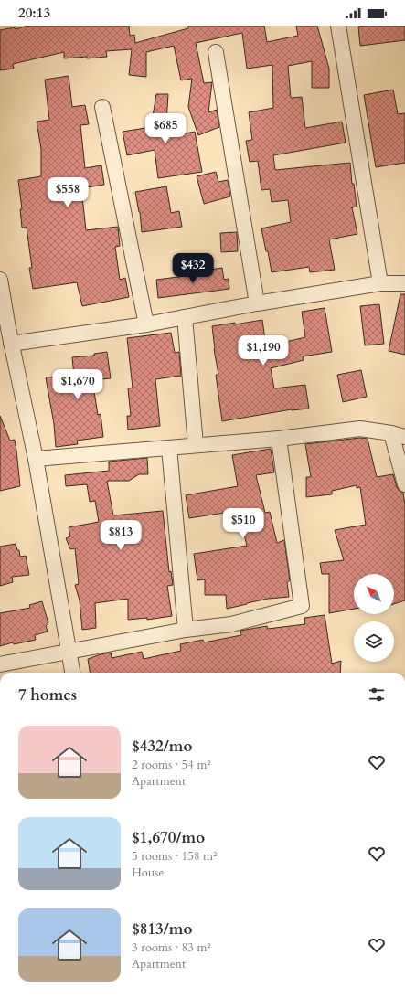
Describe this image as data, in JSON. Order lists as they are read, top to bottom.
{
  "north": "top left",
  "page": {
    "status": "20:13",
    "price": [
      "$685",
      "$558",
      "$432",
      "$1,190",
      "$1,670",
      "$510",
      "$813"
    ],
    "heading": "7 homes",
    "list": [
      {
        "name": "$432/mo",
        "note": "2 rooms · 54 m² · Apartment"
      },
      {
        "name": "$1,670/mo",
        "note": "5 rooms · 158 m² · House"
      },
      {
        "name": "$813/mo",
        "note": "3 rooms · 83 m² · Apartment"
      }
    ]
  }
}
